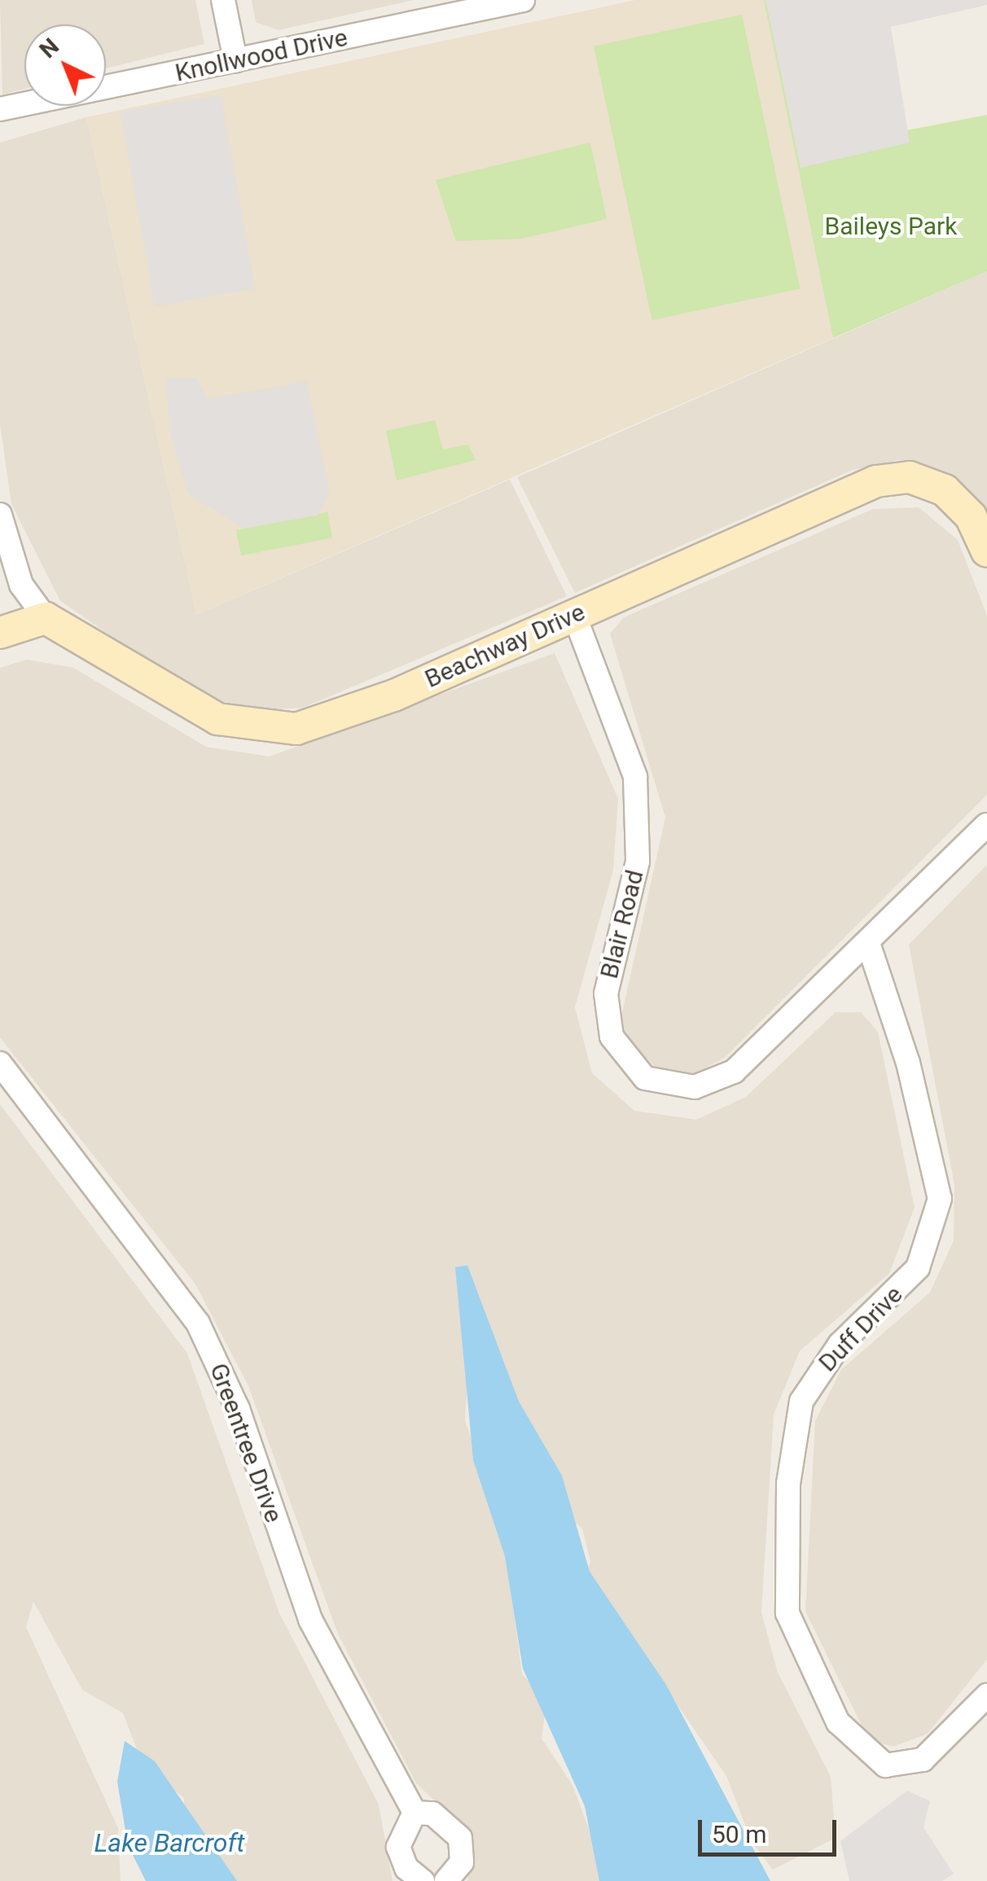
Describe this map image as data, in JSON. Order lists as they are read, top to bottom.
{
  "streets": {
    "street": [
      "Knollwood Drive",
      "Beachway Drive",
      "Blair Road",
      "Duff Drive",
      "Greentree Drive"
    ]
  },
  "crossings": [
    ["Beachway Drive", "Blair Road"],
    ["Blair Road", "Duff Drive"]
  ],
  "water": ["Lake Barcroft"],
  "parks": ["Baileys Park"],
  "scale_bar": "50 m",
  "north": "top left"
}
